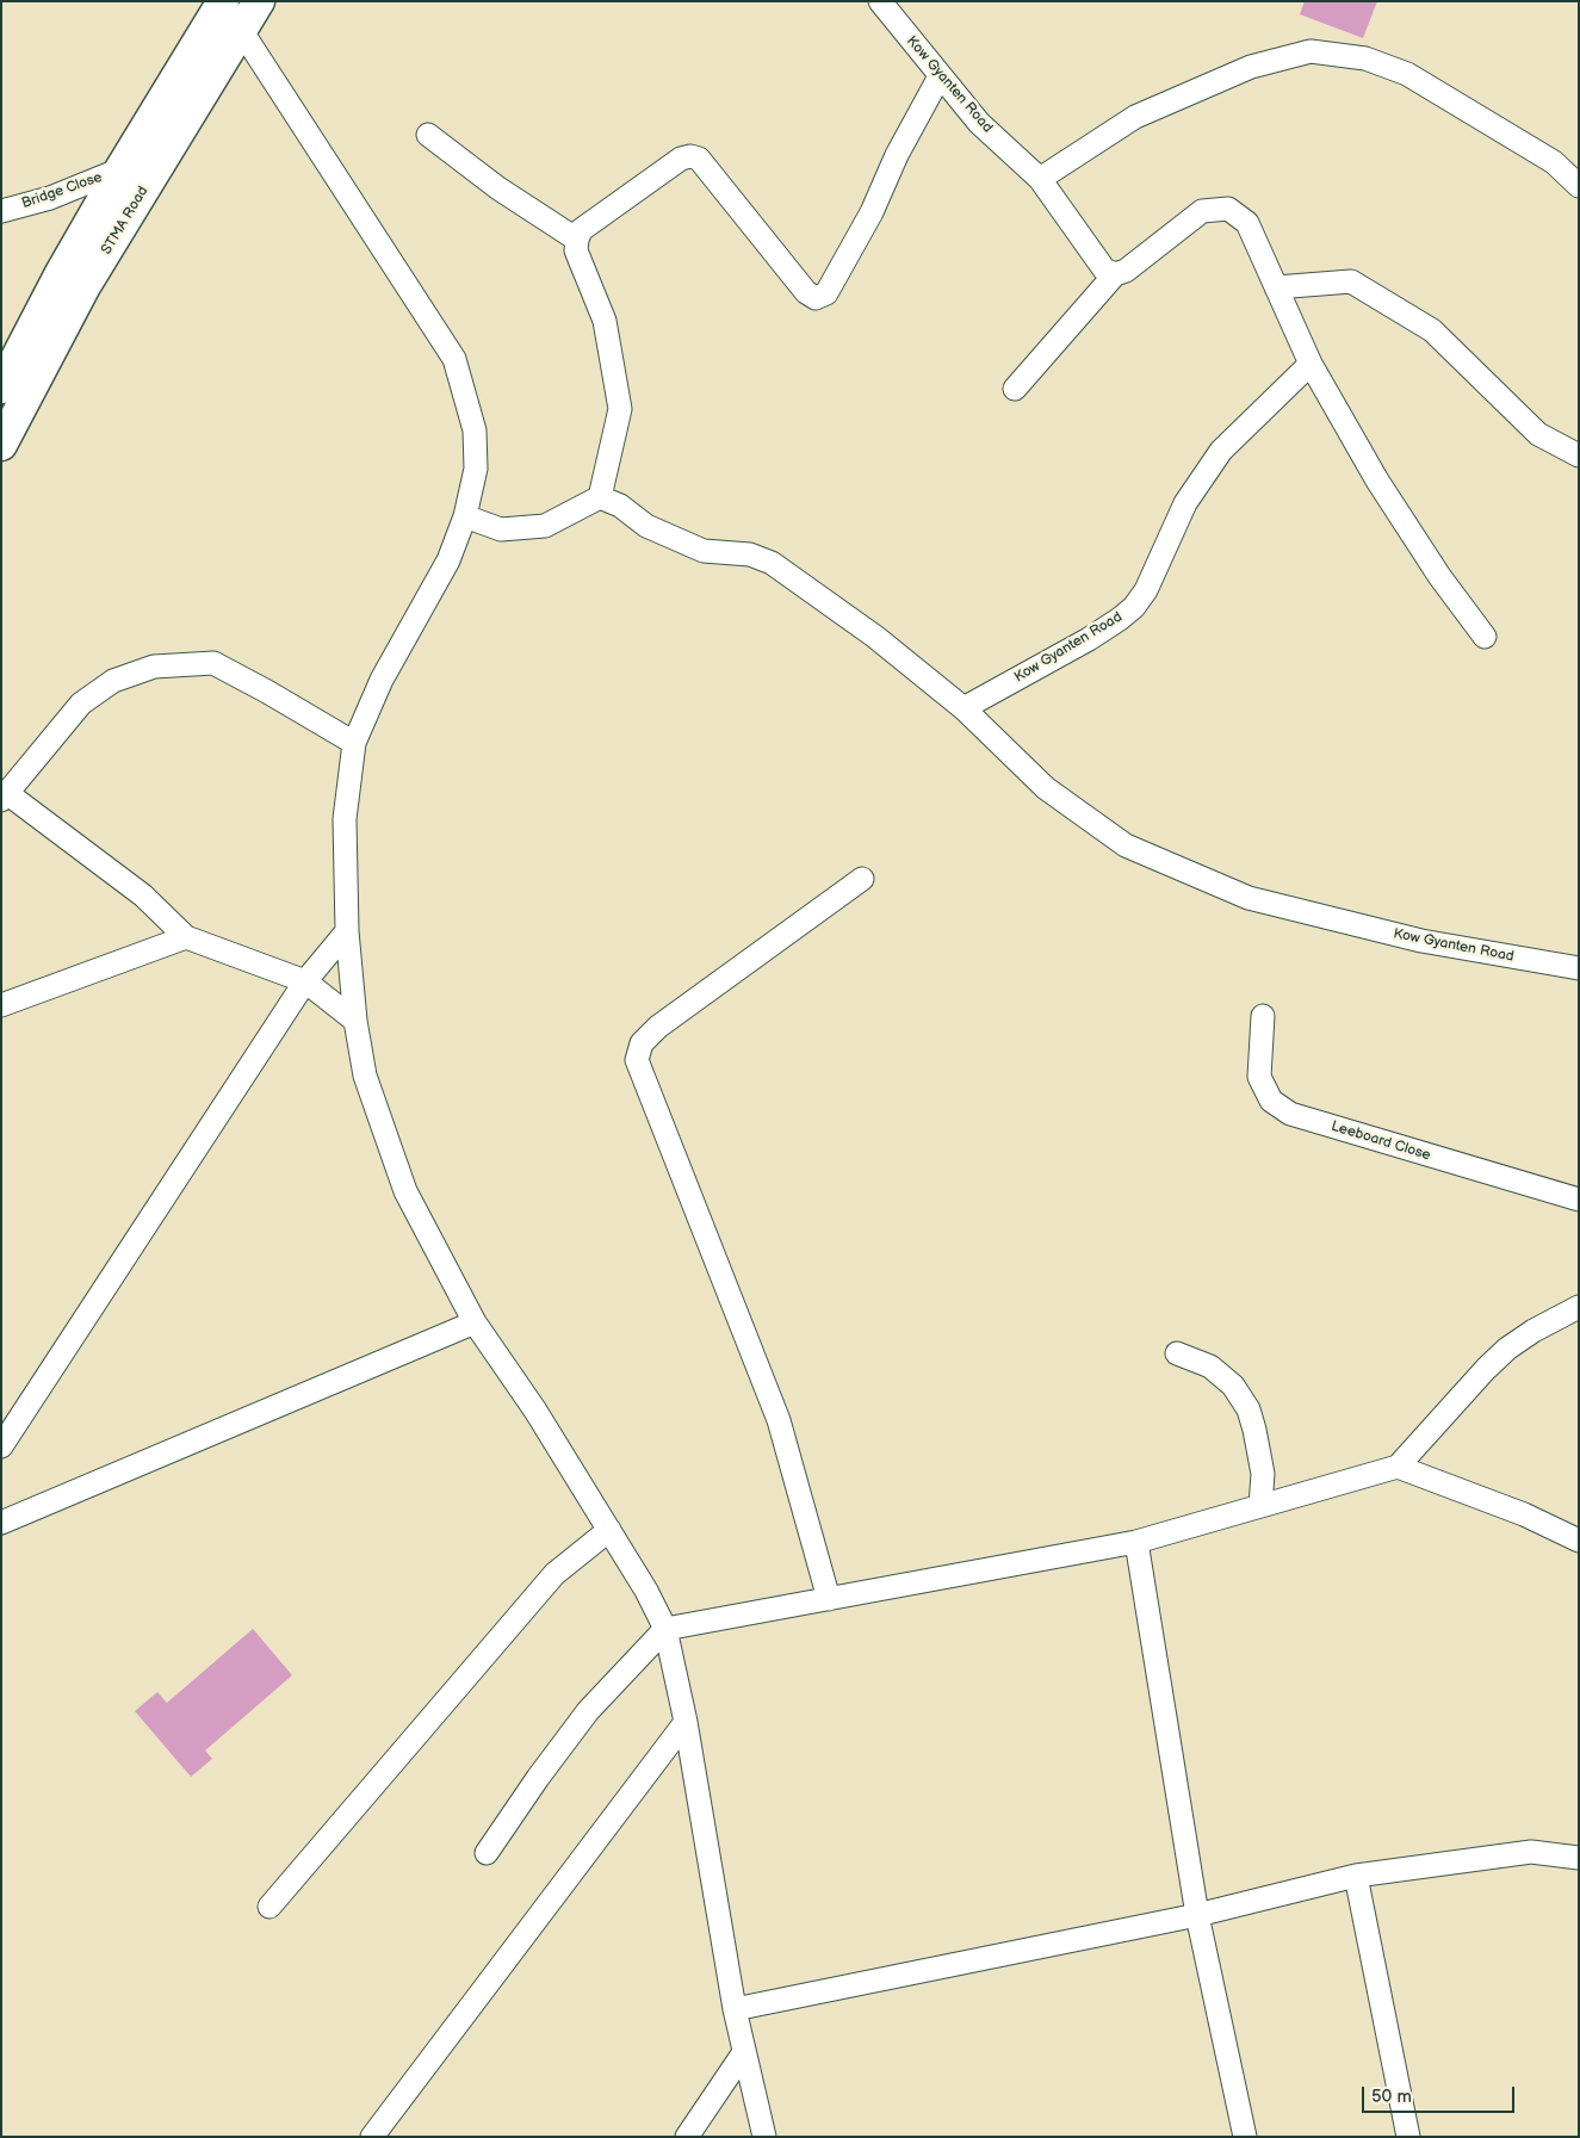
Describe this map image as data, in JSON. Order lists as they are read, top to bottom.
{
  "streets": {
    "main road": ["STMA Road"],
    "street": ["Kow Gyanten Road", "Bridge Close", "Leeboard Close"]
  },
  "crossings": [
    ["Bridge Close", "STMA Road"]
  ],
  "scale_bar": "50 m"
}
